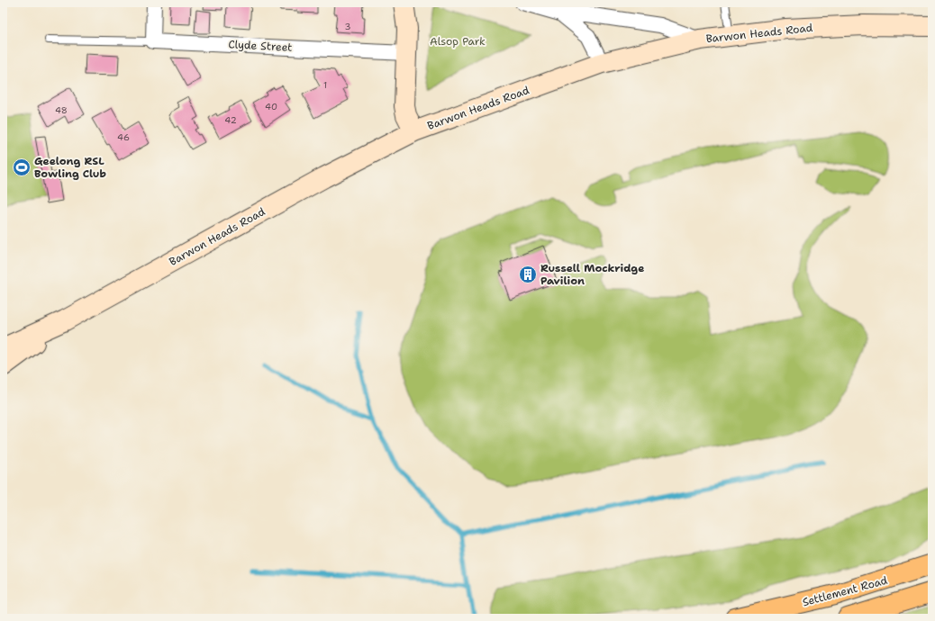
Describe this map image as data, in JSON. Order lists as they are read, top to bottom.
{
  "streets": {
    "highway": ["Settlement Road"],
    "street": ["Barwon Heads Road", "Clyde Street"]
  },
  "parks": ["Alsop Park"],
  "places": {
    "sports": ["Geelong RSL Bowling Club"],
    "building": ["Russell Mockridge Pavilion"]
  },
  "house_numbers": [
    "3",
    "1",
    "40",
    "48",
    "42",
    "46"
  ]
}
